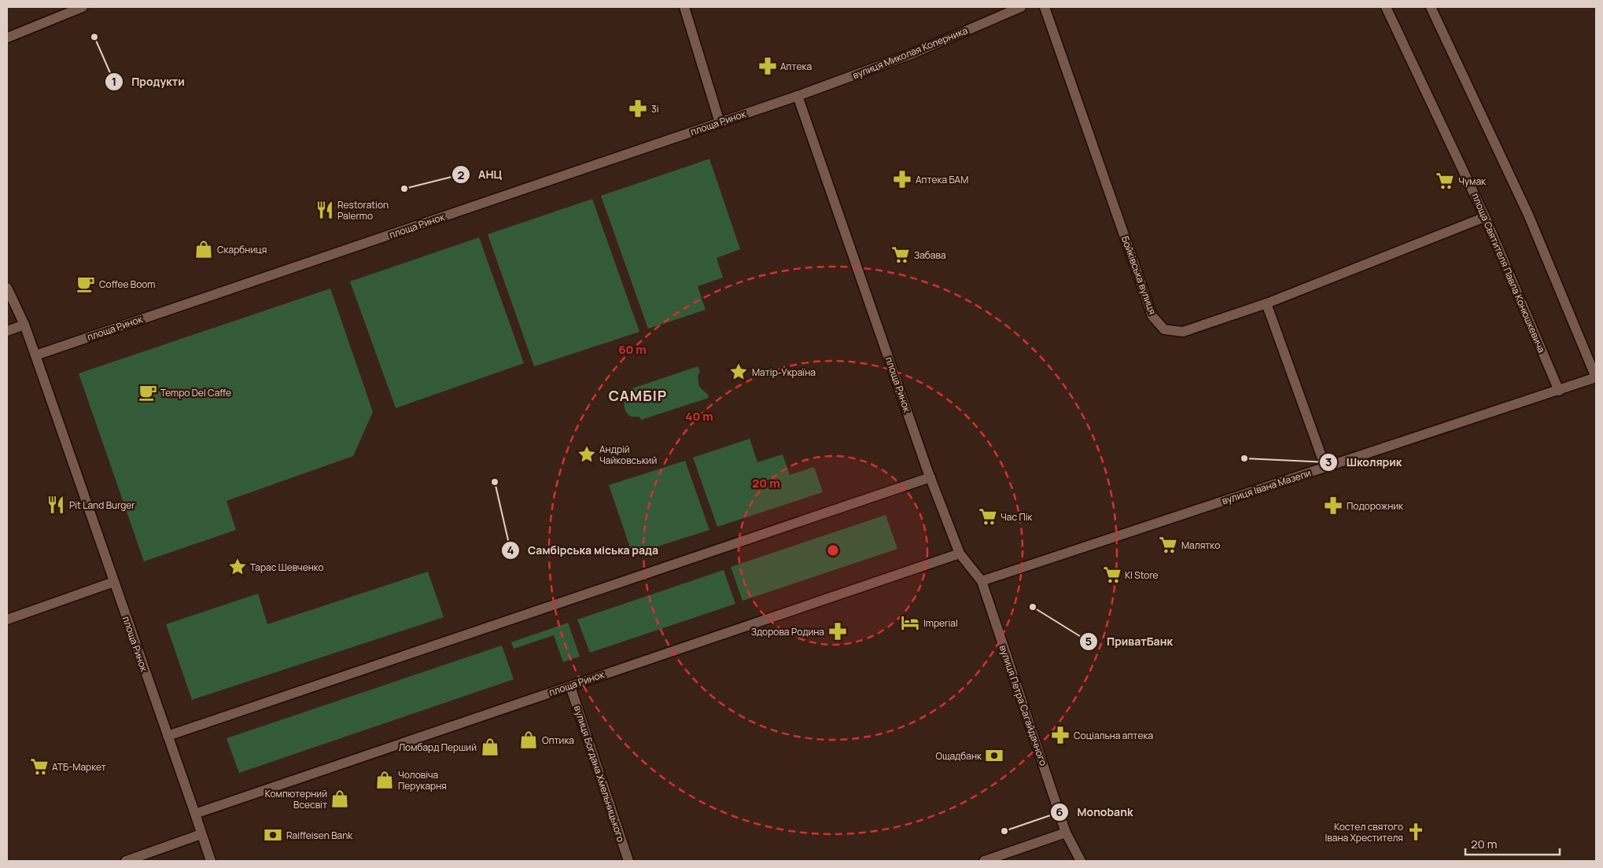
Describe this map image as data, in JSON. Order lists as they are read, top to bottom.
{
  "streets": {
    "street": [
      "вулиця Миколая Коперника",
      "площа Ринок",
      "площа Святителя Павла Конюшкевича",
      "Бойківська вулиця",
      "вулиця Івана Мазепи",
      "вулиця Петра Сагайдачного",
      "вулиця Богдана Хмельницького"
    ]
  },
  "crossings": [
    ["вулиця Миколая Коперника", "площа Ринок"],
    ["площа Ринок", "вулиця Петра Сагайдачного"],
    ["площа Ринок", "вулиця Богдана Хмельницького"],
    ["площа Святителя Павла Конюшкевича", "Бойківська вулиця"],
    ["площа Святителя Павла Конюшкевича", "вулиця Івана Мазепи"],
    ["вулиця Івана Мазепи", "вулиця Петра Сагайдачного"]
  ],
  "districts": ["САМБІР"],
  "places": {
    "other": [
      "Продукти",
      "АНЦ",
      "Школярик",
      "Самбірська міська рада",
      "ПриватБанк",
      "Monobank"
    ],
    "pharmacy": [
      "Аптека",
      "3і",
      "Аптека БАМ",
      "Подорожник",
      "Здорова Родина",
      "Соціальна аптека"
    ],
    "supermarket": [
      "Чумак",
      "Забава",
      "Час Пік",
      "Малятко",
      "KI Store",
      "АТБ-Маркет"
    ],
    "restaurant": ["Restoration Palermo", "Pit Land Burger"],
    "shop": [
      "Скарбниця",
      "Оптика",
      "Ломбард Перший",
      "Чоловіча Перукарня",
      "Компютерний Всесвіт"
    ],
    "cafe": ["Coffee Boom", "Tempo Del Caffe"],
    "place": ["Матір-Україна", "Андрій Чайковський", "Тарас Шевченко"],
    "hotel": ["Imperial"],
    "bank": ["Ощадбанк", "Raiffeisen Bank"],
    "church": ["Костел святого Івана Хрестителя"]
  },
  "scale_bar": "20 m",
  "rings": ["60 m", "40 m", "20 m"]
}
